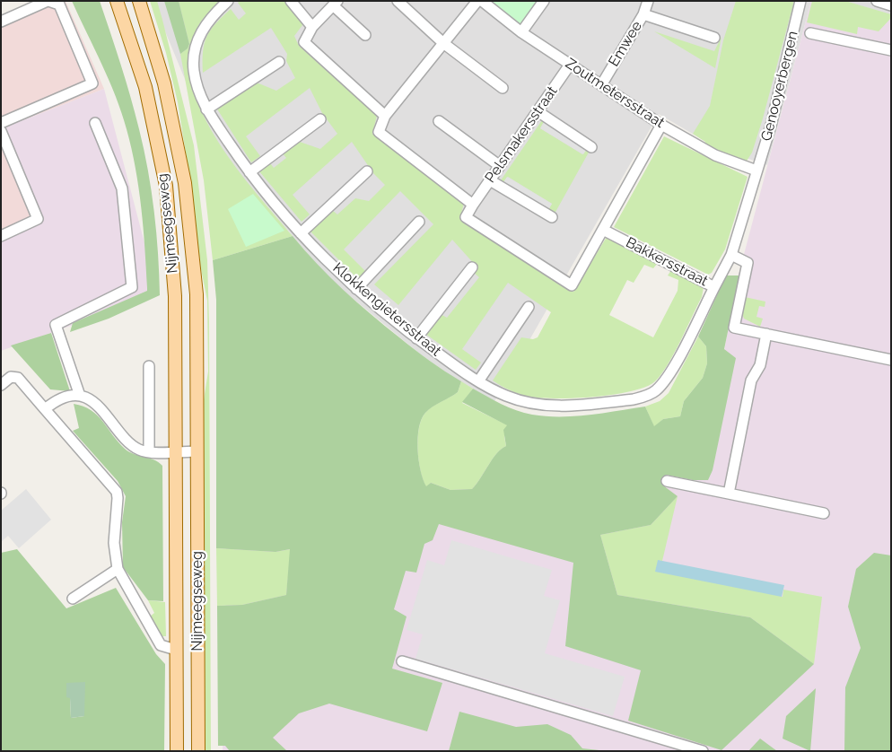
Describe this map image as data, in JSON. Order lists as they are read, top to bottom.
{
  "streets": {
    "main road": ["Nijmeegseweg"],
    "street": [
      "Emwee",
      "Genooyerbergen",
      "Zoutmetersstraat",
      "Pelsmakersstraat",
      "Bakkersstraat",
      "Klokkengietersstraat"
    ]
  },
  "crossings": [
    ["Emwee", "Zoutmetersstraat"],
    ["Genooyerbergen", "Zoutmetersstraat"],
    ["Genooyerbergen", "Bakkersstraat"],
    ["Zoutmetersstraat", "Pelsmakersstraat"],
    ["Zoutmetersstraat", "Bakkersstraat"],
    ["Bakkersstraat", "Klokkengietersstraat"]
  ]
}
